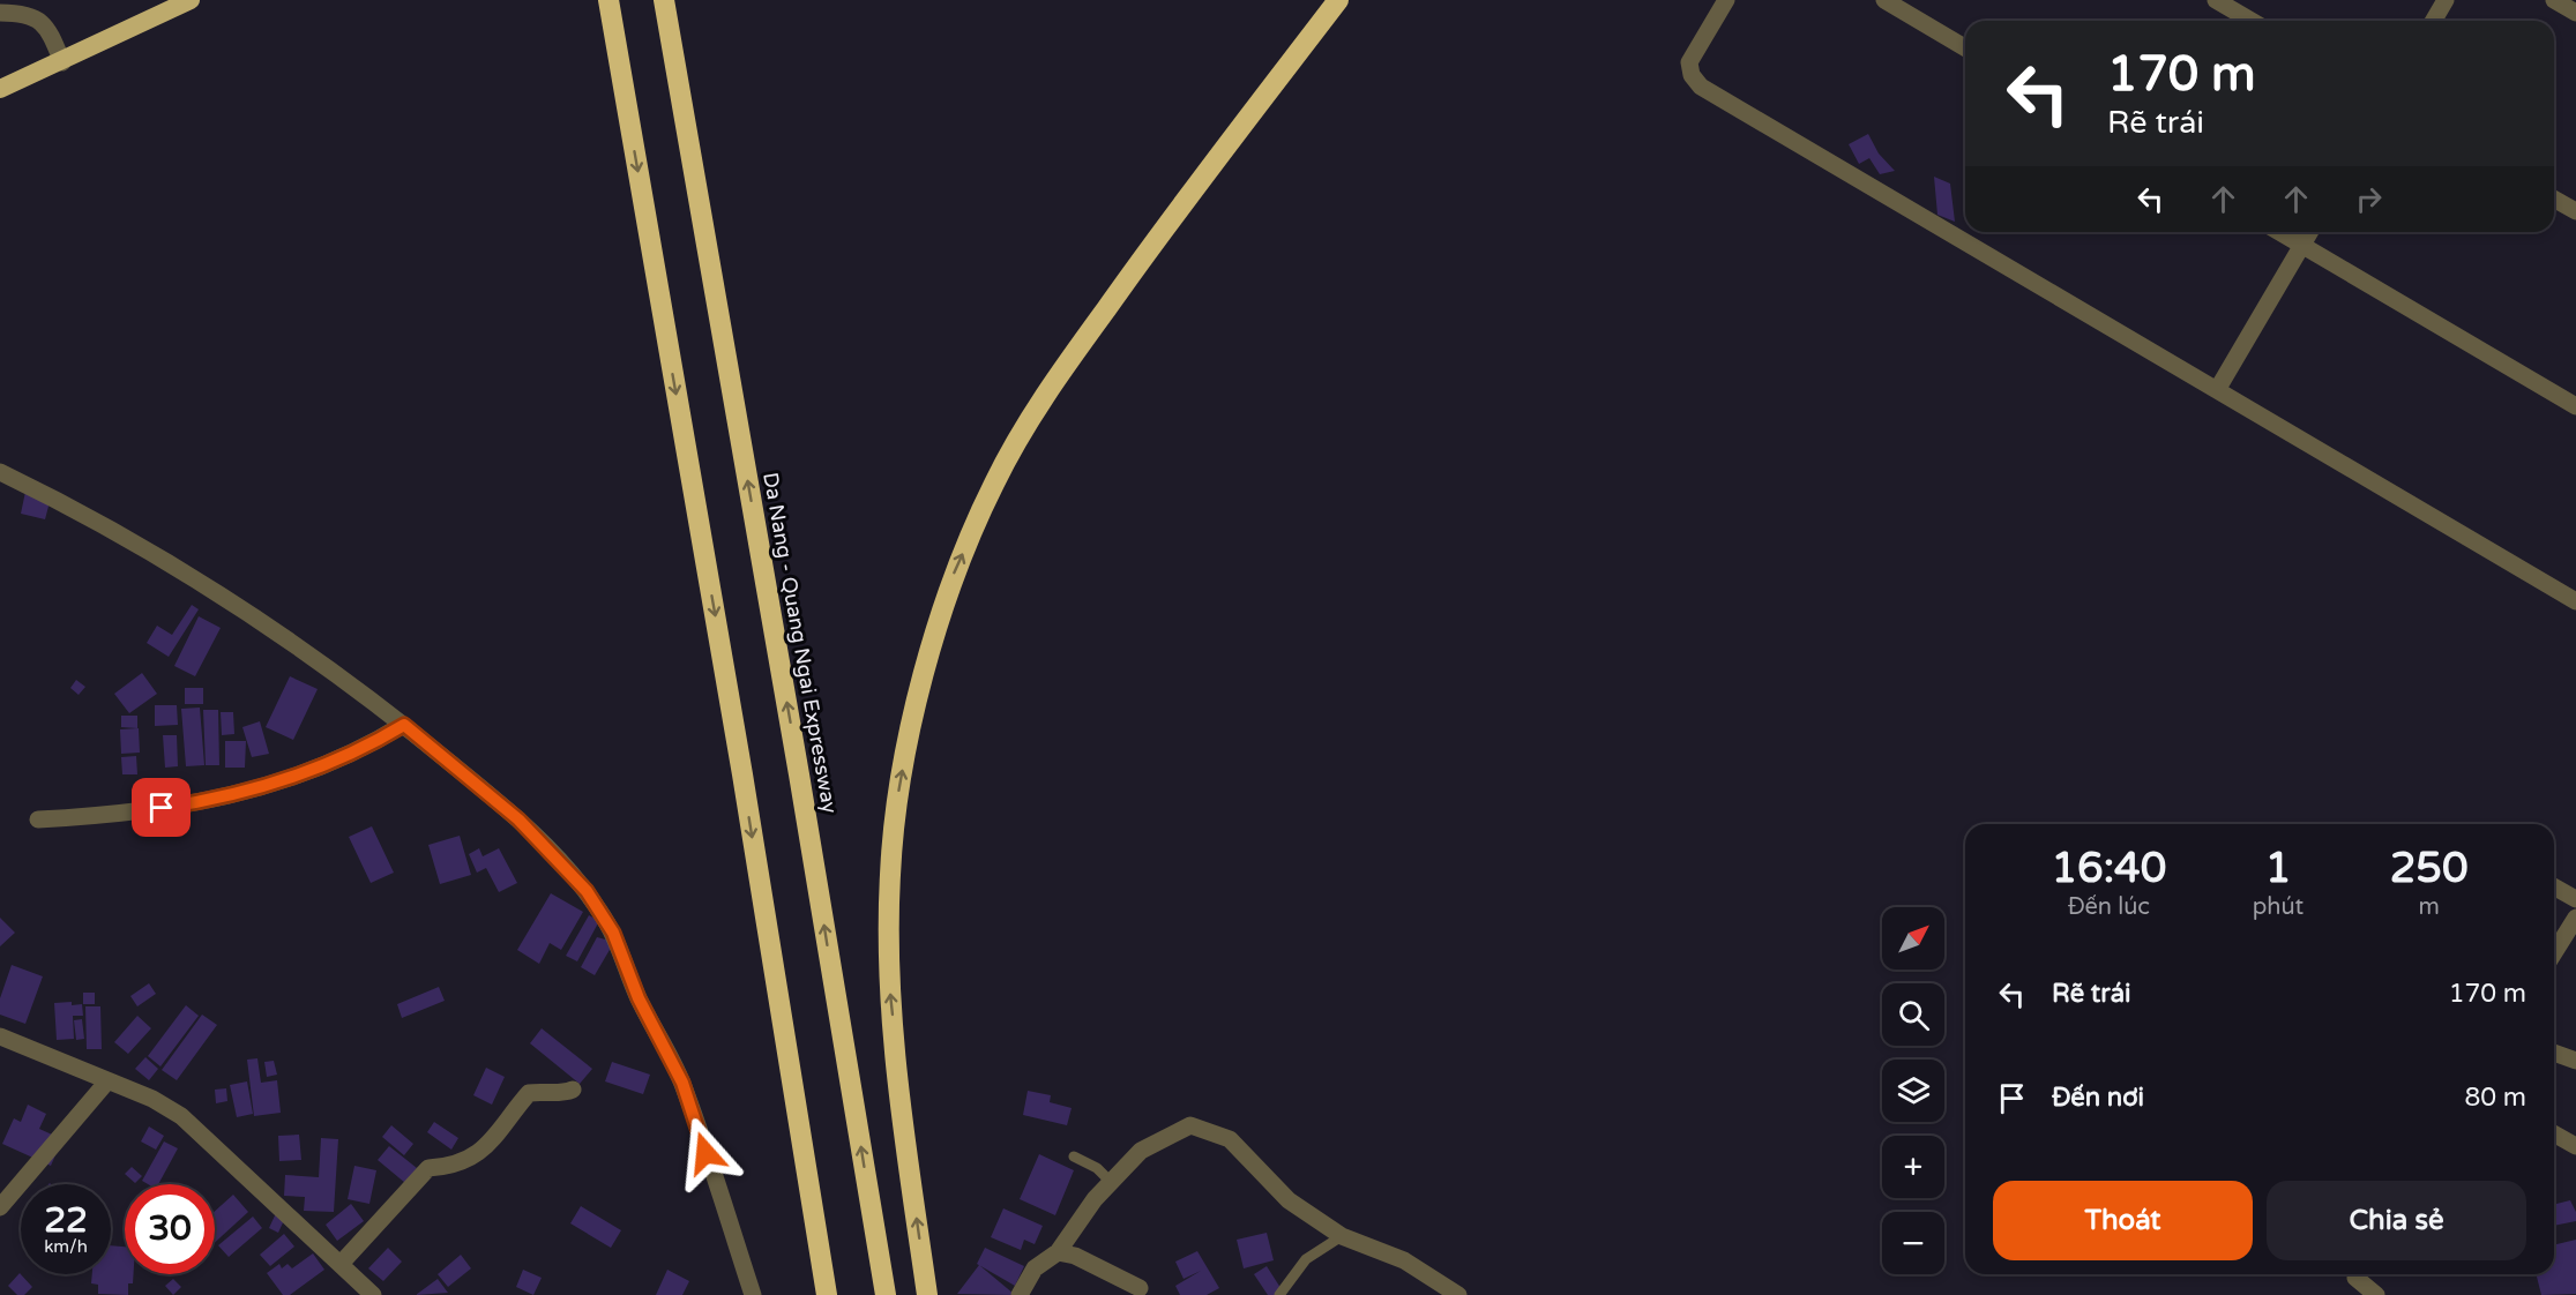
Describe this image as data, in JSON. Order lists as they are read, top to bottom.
{
  "streets": {
    "highway": ["Da Nang - Quang Ngai Expressway"]
  },
  "north": "top right",
  "page": {
    "turn": ["170 m", "Rẽ trái"],
    "eta": [
      "16:40",
      "Đến lúc",
      "1",
      "phút",
      "250",
      "m"
    ],
    "map_buttons": ["+", "−"],
    "list": [
      {
        "name": "Rẽ trái",
        "value": "170 m"
      },
      {
        "name": "Đến nơi",
        "value": "80 m"
      }
    ],
    "buttons": ["Thoát", "Chia sẻ"],
    "speed": "22 km/h",
    "limit": "30"
  }
}
